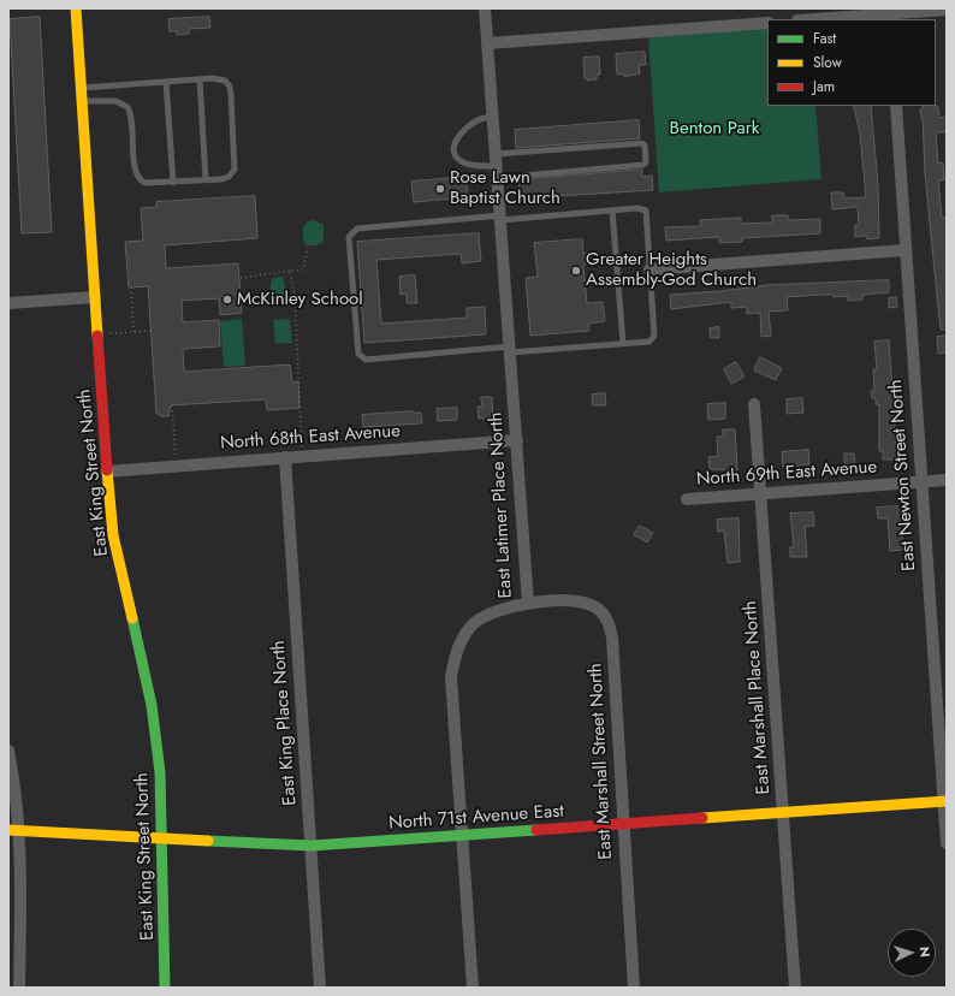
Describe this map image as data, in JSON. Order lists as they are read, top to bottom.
{
  "streets": {
    "street": [
      "North 68th East Avenue",
      "East King Street North",
      "North 69th East Avenue",
      "East Newton Street North",
      "East Latimer Place North",
      "East Marshall Place North",
      "East King Place North",
      "East Marshall Street North",
      "North 71st Avenue East"
    ]
  },
  "crossings": [
    ["North 68th East Avenue", "East King Street North"],
    ["North 68th East Avenue", "East Latimer Place North"],
    ["North 68th East Avenue", "East King Place North"],
    ["East King Street North", "North 71st Avenue East"],
    ["North 69th East Avenue", "East Newton Street North"],
    ["North 69th East Avenue", "East Marshall Place North"],
    ["East Newton Street North", "North 71st Avenue East"],
    ["East Latimer Place North", "East Marshall Street North"],
    ["East Latimer Place North", "North 71st Avenue East"],
    ["East Marshall Place North", "North 71st Avenue East"],
    ["East King Place North", "North 71st Avenue East"],
    ["East Marshall Street North", "North 71st Avenue East"]
  ],
  "parks": ["Benton Park"],
  "places": ["Rose Lawn Baptist Church", "Greater Heights Assembly-God Church", "McKinley School"],
  "legend": ["Fast", "Slow", "Jam"],
  "north": "right"
}
